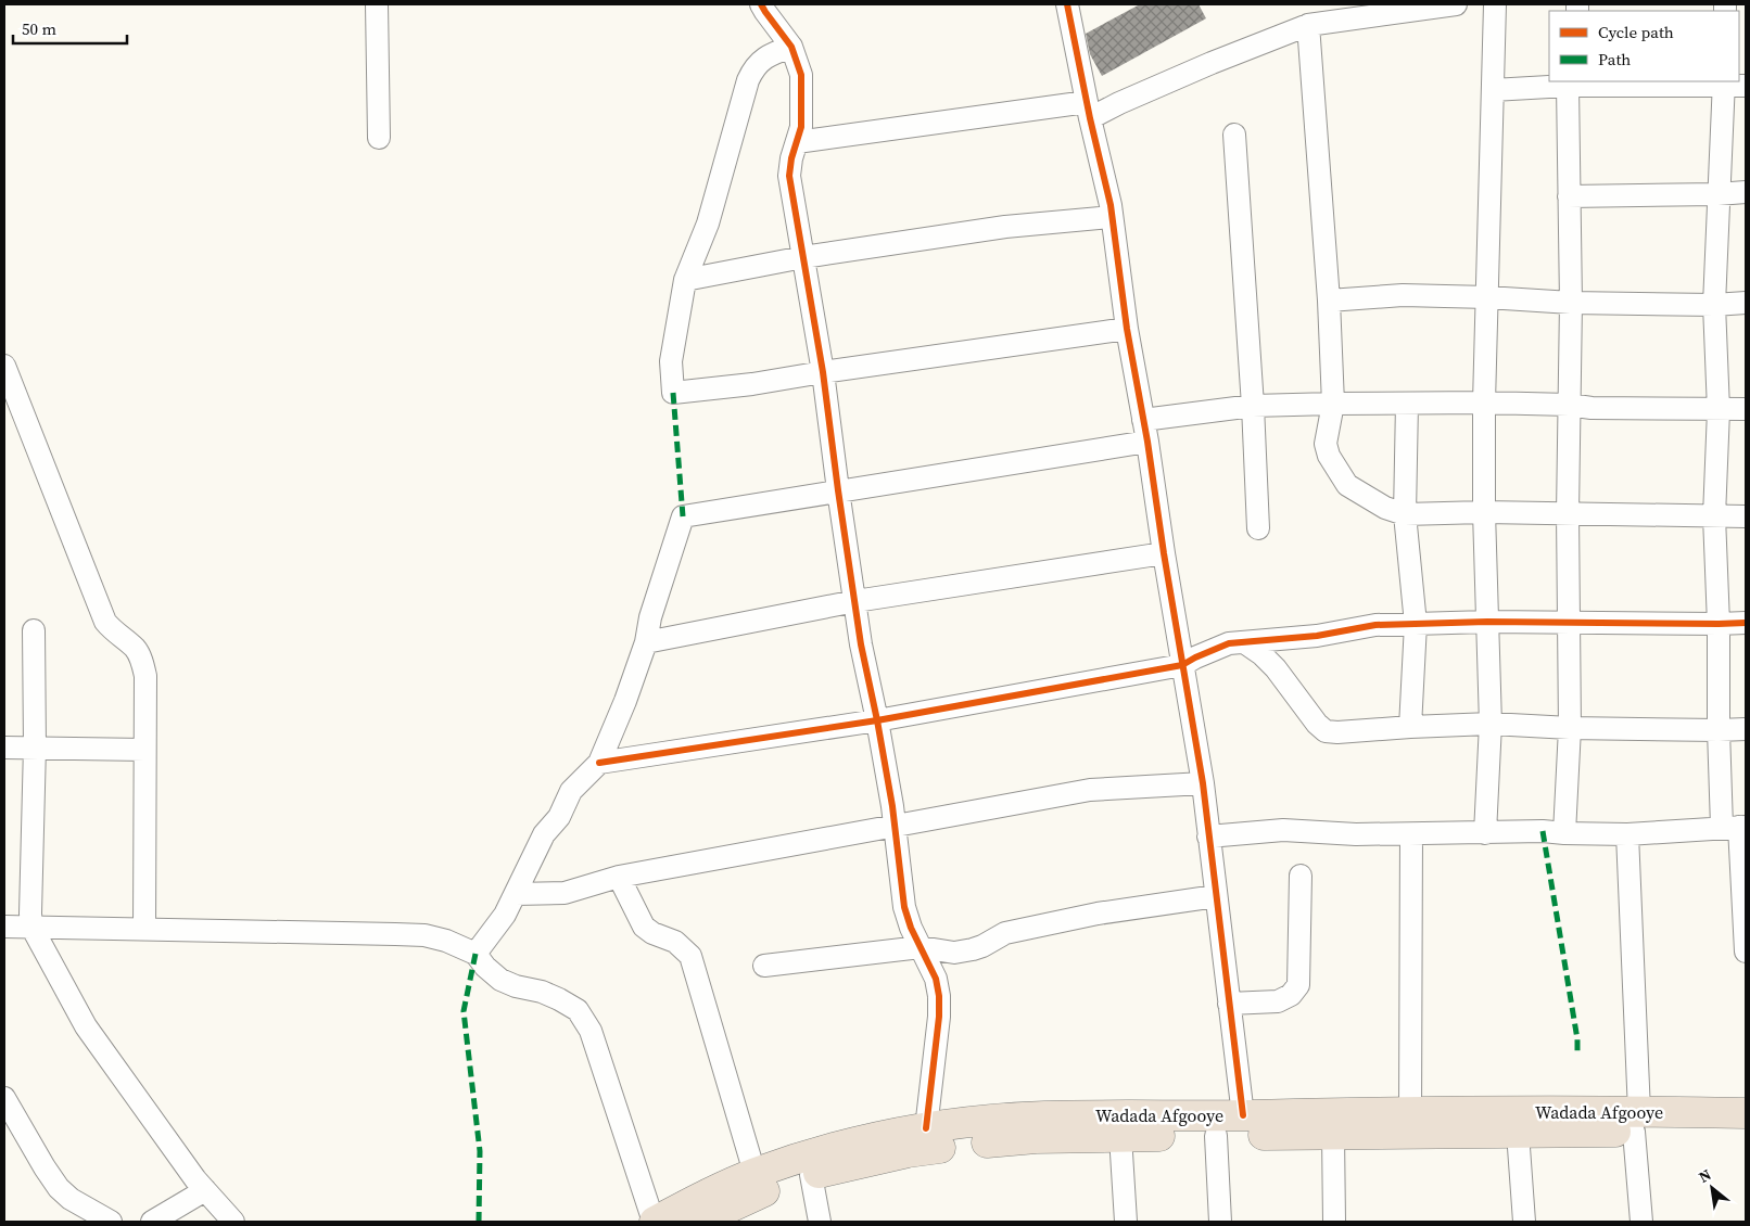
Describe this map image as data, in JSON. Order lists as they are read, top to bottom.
{
  "streets": {
    "highway": ["Wadada Afgooye"]
  },
  "legend": ["Cycle path", "Path"],
  "scale_bar": "50 m",
  "north": "top left"
}
